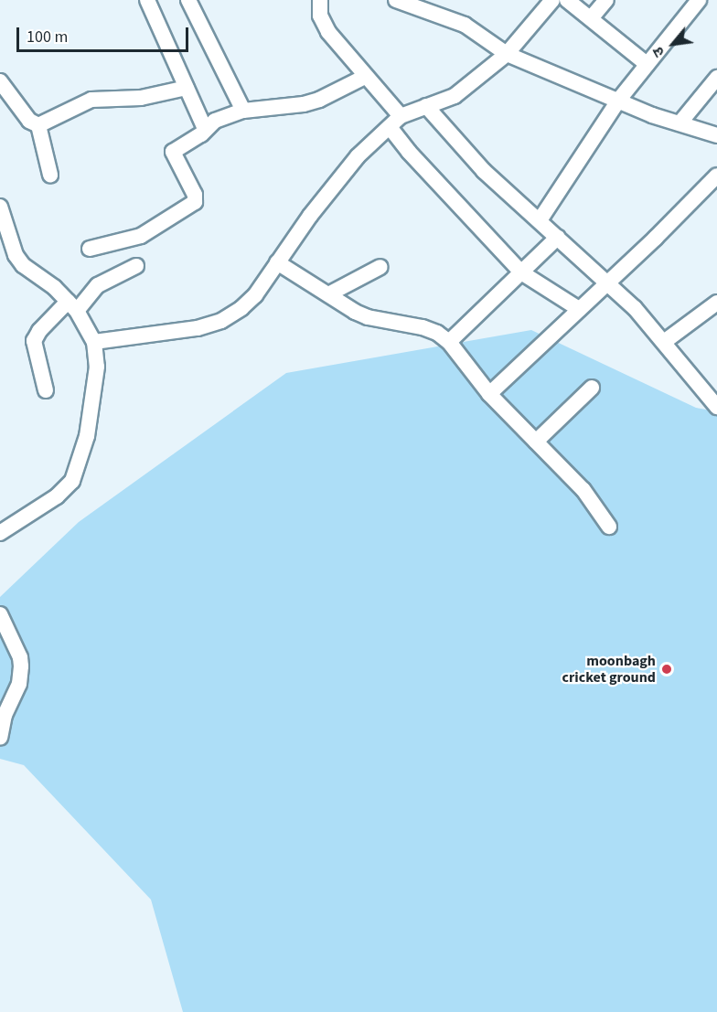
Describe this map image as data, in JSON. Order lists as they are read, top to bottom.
{
  "places": ["moonbagh cricket ground"],
  "scale_bar": "100 m",
  "north": "bottom left"
}
